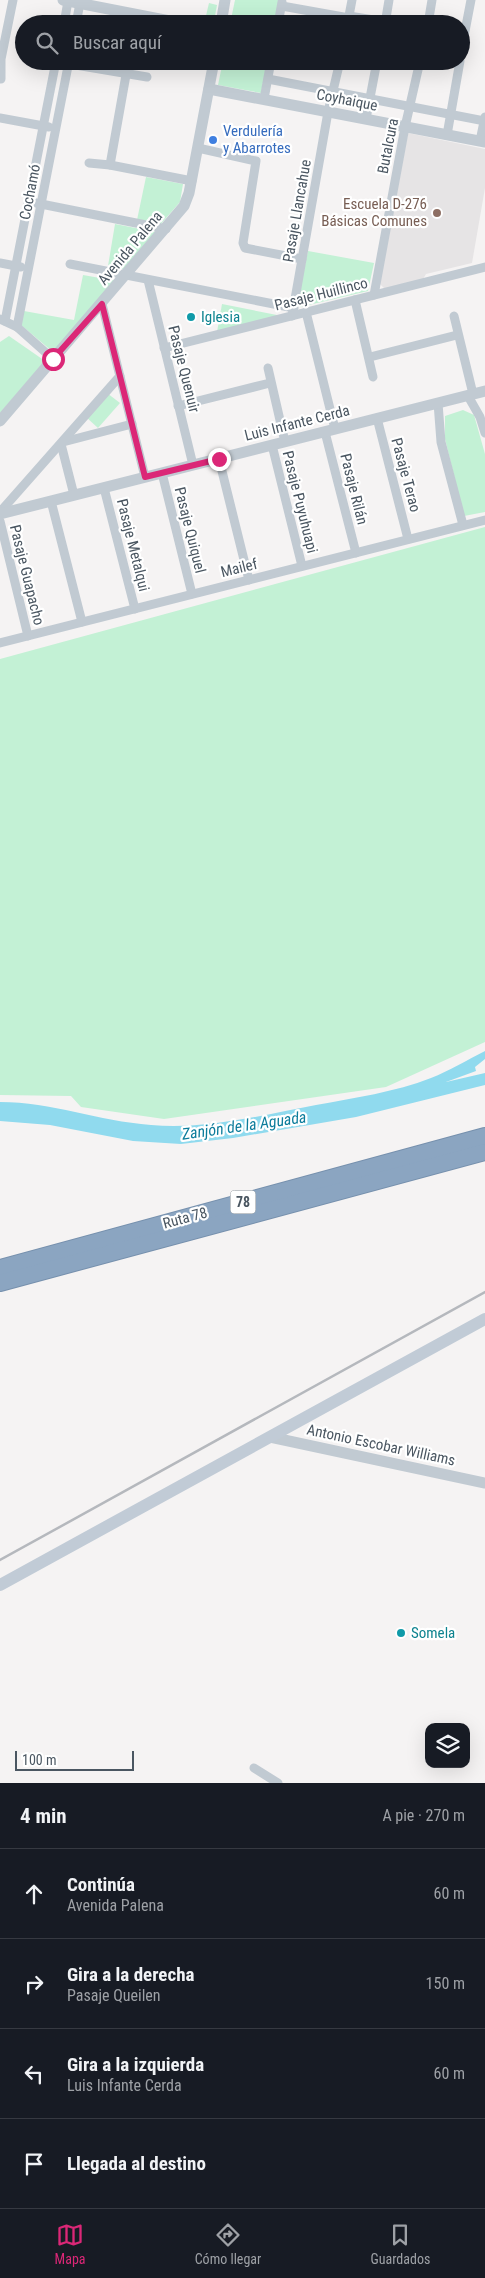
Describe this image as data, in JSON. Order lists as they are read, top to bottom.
{
  "streets": {
    "highway": ["78", "Ruta 78"],
    "street": [
      "Coyhaique",
      "Butalcura",
      "Cochamó",
      "Pasaje Llancahue",
      "Avenida Palena",
      "Pasaje Huillinco",
      "Pasaje Quenuir",
      "Luis Infante Cerda",
      "Pasaje Terao",
      "Pasaje Rilán",
      "Pasaje Puyuhuapi",
      "Pasaje Quiquel",
      "Pasaje Metalqui",
      "Mailef",
      "Pasaje Guapacho",
      "Antonio Escobar Williams"
    ]
  },
  "crossings": [
    ["Coyhaique", "Butalcura"],
    ["Coyhaique", "Pasaje Llancahue"],
    ["Coyhaique", "Avenida Palena"],
    ["Butalcura", "Pasaje Huillinco"],
    ["Pasaje Llancahue", "Pasaje Huillinco"],
    ["Avenida Palena", "Pasaje Huillinco"],
    ["Pasaje Huillinco", "Pasaje Quenuir"],
    ["Pasaje Quenuir", "Luis Infante Cerda"],
    ["Luis Infante Cerda", "Pasaje Terao"],
    ["Luis Infante Cerda", "Pasaje Rilán"],
    ["Luis Infante Cerda", "Pasaje Puyuhuapi"],
    ["Luis Infante Cerda", "Pasaje Quiquel"],
    ["Luis Infante Cerda", "Pasaje Metalqui"],
    ["Pasaje Terao", "Mailef"],
    ["Pasaje Rilán", "Mailef"],
    ["Pasaje Puyuhuapi", "Mailef"],
    ["Pasaje Quiquel", "Mailef"],
    ["Pasaje Metalqui", "Mailef"],
    ["Mailef", "Pasaje Guapacho"]
  ],
  "water": ["Zanjón de la Aguada"],
  "places": [
    "Verdulería y Abarrotes",
    "Escuela D-276 Básicas Comunes",
    "Iglesia",
    "Somela"
  ],
  "scale_bar": "100 m",
  "page": {
    "search": "Buscar aquí",
    "scale": "100 m",
    "heading": ["4 min", "A pie · 270 m"],
    "list": [
      ["Continúa", "Avenida Palena", "60 m"],
      ["Gira a la derecha", "Pasaje Queilen", "150 m"],
      ["Gira a la izquierda", "Luis Infante Cerda", "60 m"],
      "Llegada al destino"
    ],
    "nav": ["Mapa", "Cómo llegar", "Guardados"]
  }
}
